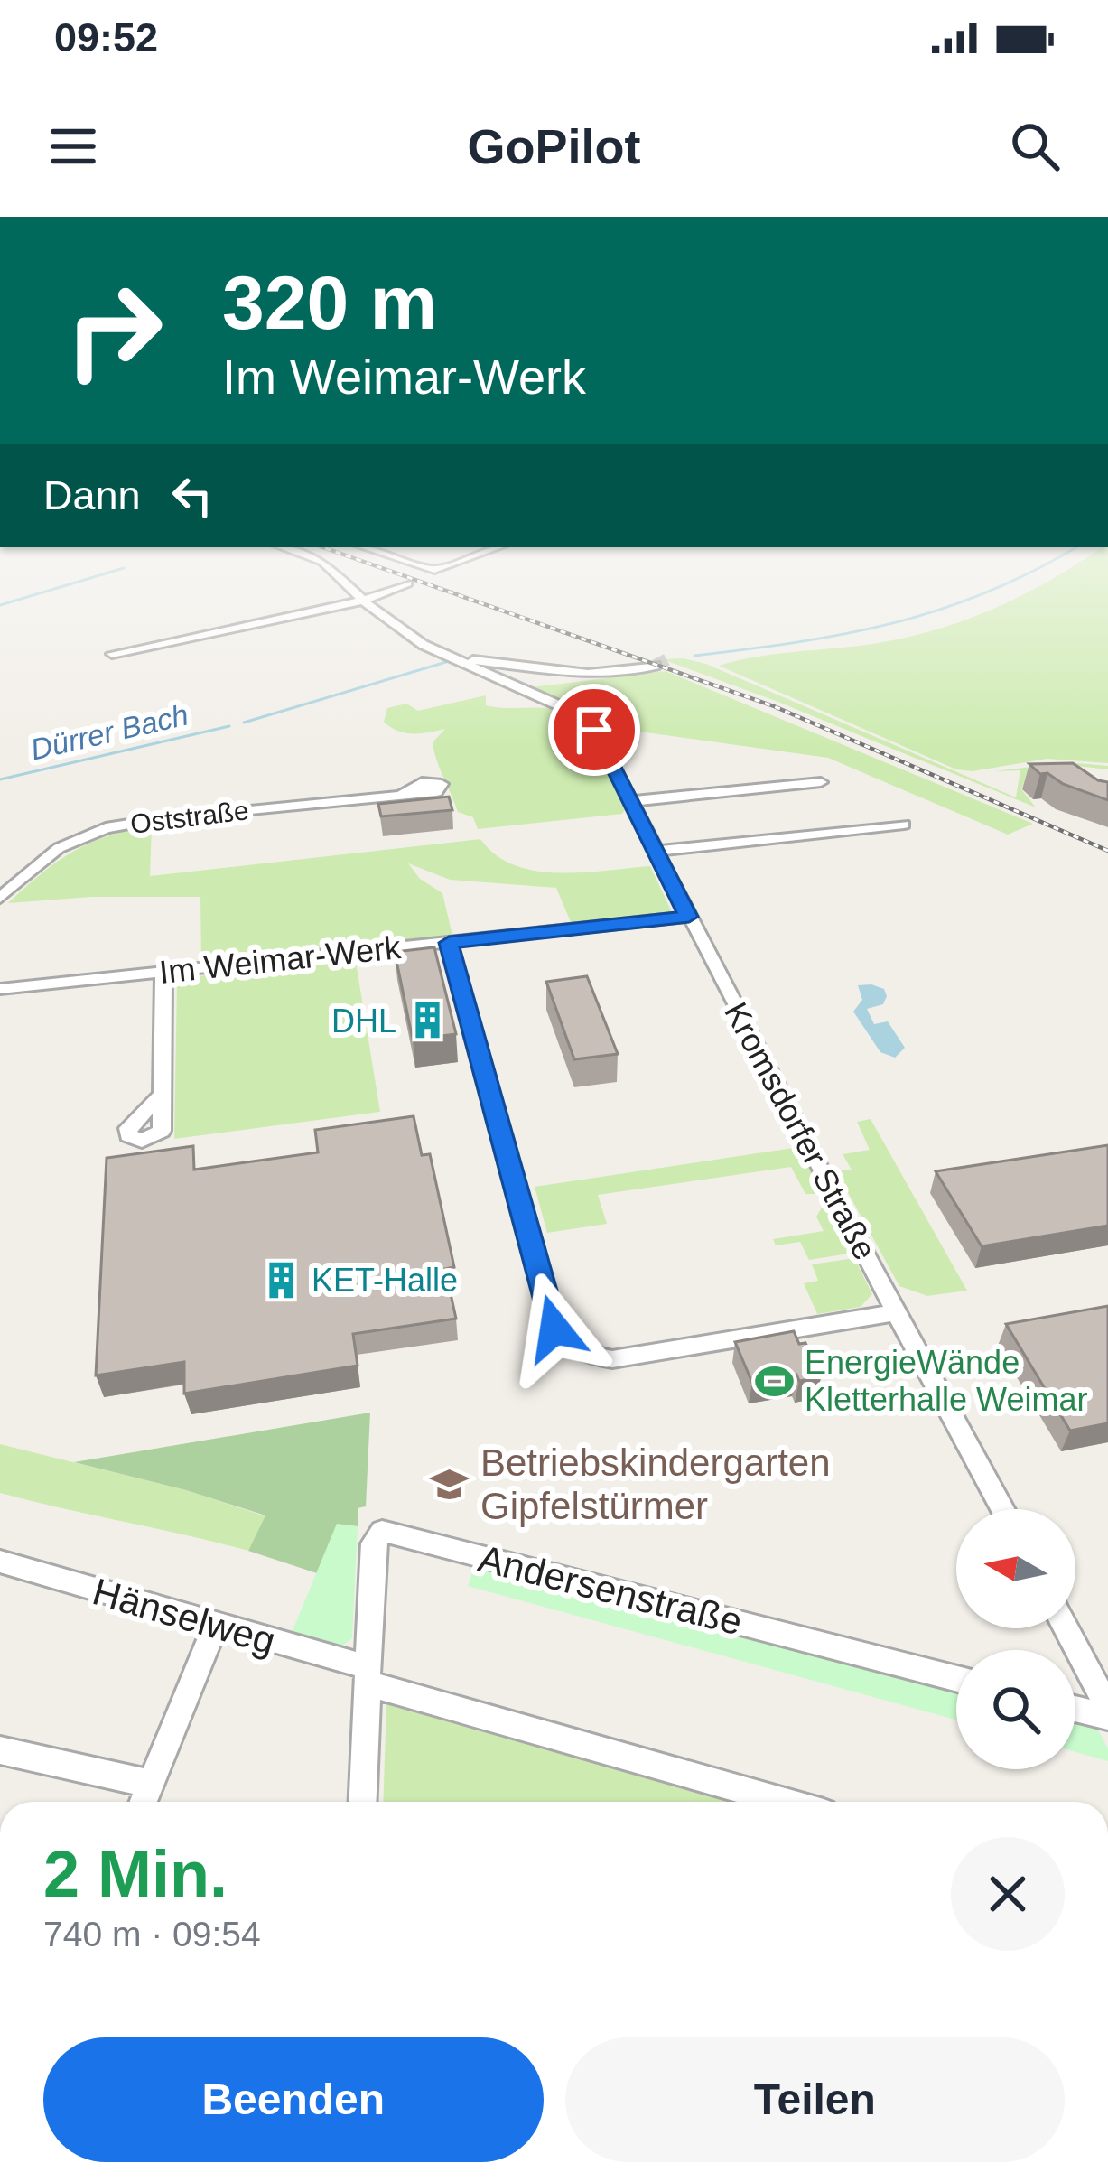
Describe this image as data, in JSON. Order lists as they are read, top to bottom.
{
  "streets": {
    "street": [
      "Oststraße",
      "Im Weimar-Werk",
      "Kromsdorfer Straße",
      "Andersenstraße",
      "Hänselweg"
    ]
  },
  "crossings": [
    ["Im Weimar-Werk", "Kromsdorfer Straße"],
    ["Andersenstraße", "Hänselweg"]
  ],
  "water": ["Dürrer Bach"],
  "places": {
    "building": ["DHL", "KET-Halle"],
    "sports": ["EnergieWände Kletterhalle Weimar"],
    "school or university": ["Betriebskindergarten Gipfelstürmer"]
  },
  "north": "left",
  "page": {
    "status": "09:52",
    "header": "GoPilot",
    "turn": ["320 m", "Im Weimar-Werk"],
    "then": "Dann",
    "heading": ["2 Min.", "740 m · 09:54"],
    "buttons": ["Beenden", "Teilen"]
  }
}
